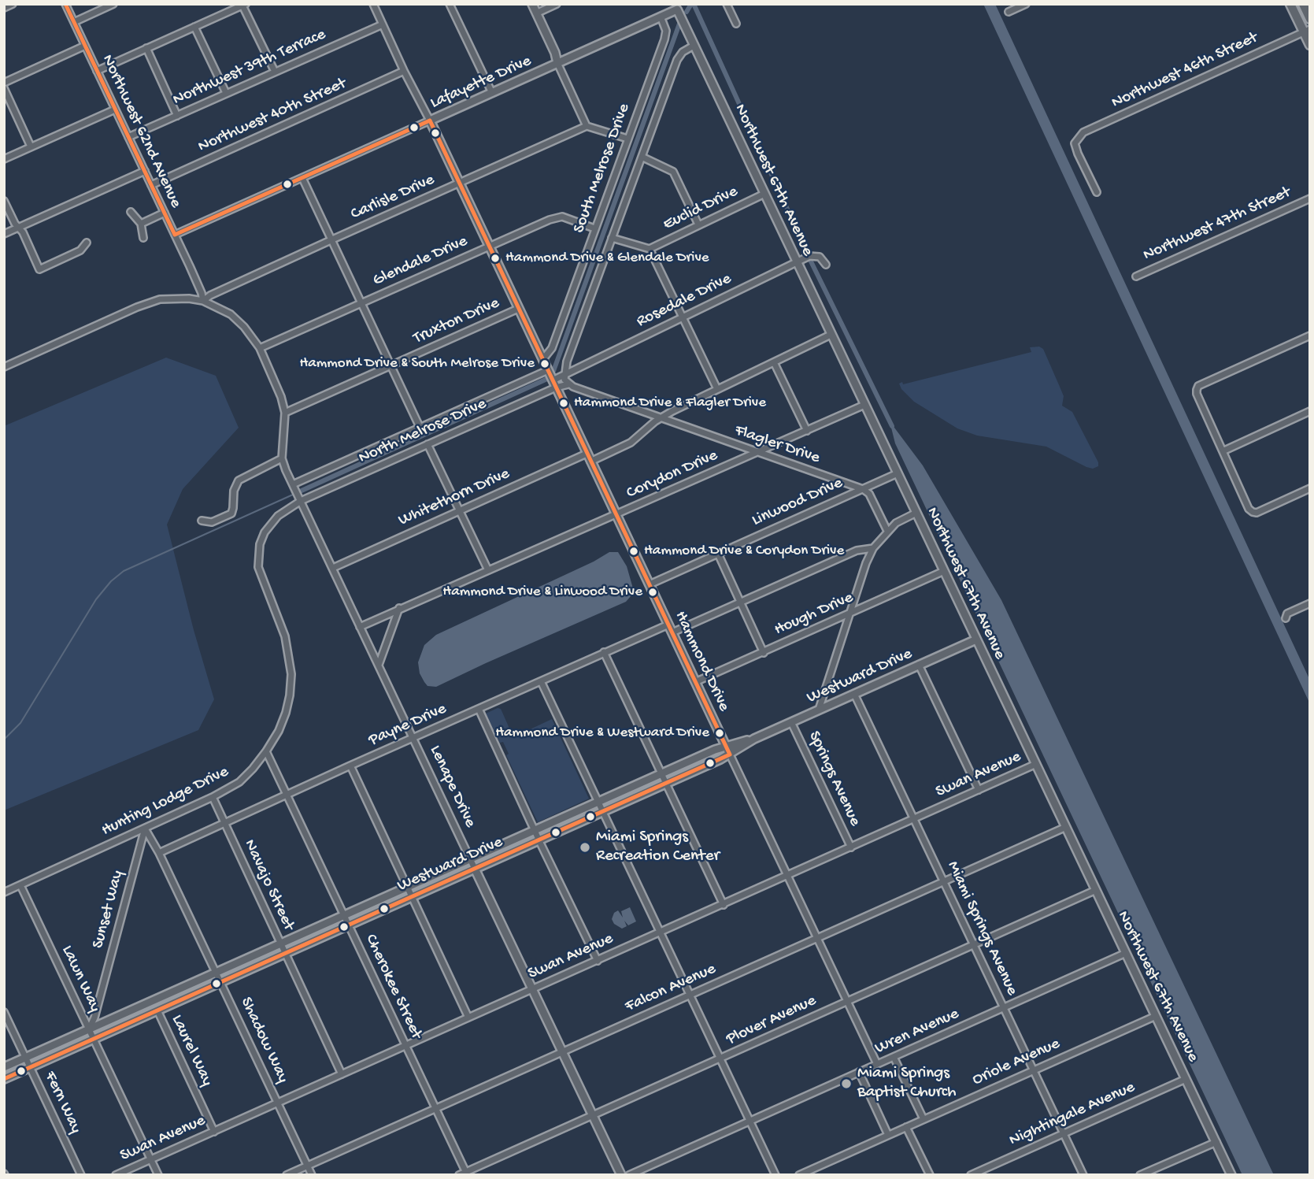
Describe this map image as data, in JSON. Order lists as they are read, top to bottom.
{
  "streets": {
    "street": [
      "Northwest 39th Terrace",
      "Northwest 46th Street",
      "Lafayette Drive",
      "Northwest 40th Street",
      "Northwest 62nd Avenue",
      "South Melrose Drive",
      "Northwest 67th Avenue",
      "Carlisle Drive",
      "Euclid Drive",
      "Northwest 47th Street",
      "Glendale Drive",
      "Rosedale Drive",
      "Truxton Drive",
      "North Melrose Drive",
      "Flagler Drive",
      "Corydon Drive",
      "Whitethorn Drive",
      "Linwood Drive",
      "Hough Drive",
      "Hammond Drive",
      "Westward Drive",
      "Payne Drive",
      "Swan Avenue",
      "Springs Avenue",
      "Lenape Drive",
      "Hunting Lodge Drive",
      "Navajo Street",
      "Sunset Way",
      "Miami Springs Avenue",
      "Lawn Way",
      "Cherokee Street",
      "Falcon Avenue",
      "Plover Avenue",
      "Wren Avenue",
      "Shadow Way",
      "Laurel Way",
      "Oriole Avenue",
      "Fern Way",
      "Nightingale Avenue"
    ]
  },
  "crossings": [
    ["Northwest 39th Terrace", "Northwest 62nd Avenue"],
    ["Lafayette Drive", "Northwest 62nd Avenue"],
    ["Lafayette Drive", "South Melrose Drive"],
    ["Lafayette Drive", "Northwest 67th Avenue"],
    ["Lafayette Drive", "Hammond Drive"],
    ["Northwest 40th Street", "Northwest 62nd Avenue"],
    ["Northwest 62nd Avenue", "Carlisle Drive"],
    ["South Melrose Drive", "Glendale Drive"],
    ["South Melrose Drive", "Hammond Drive"],
    ["Northwest 67th Avenue", "Euclid Drive"],
    ["Northwest 67th Avenue", "Rosedale Drive"],
    ["Northwest 67th Avenue", "Corydon Drive"],
    ["Northwest 67th Avenue", "Linwood Drive"],
    ["Northwest 67th Avenue", "Hough Drive"],
    ["Northwest 67th Avenue", "Westward Drive"],
    ["Northwest 67th Avenue", "Swan Avenue"],
    ["Northwest 67th Avenue", "Falcon Avenue"],
    ["Northwest 67th Avenue", "Plover Avenue"],
    ["Northwest 67th Avenue", "Wren Avenue"],
    ["Northwest 67th Avenue", "Oriole Avenue"],
    ["Northwest 67th Avenue", "Nightingale Avenue"],
    ["Carlisle Drive", "Hammond Drive"],
    ["Glendale Drive", "Hammond Drive"],
    ["Rosedale Drive", "North Melrose Drive"],
    ["Rosedale Drive", "Hammond Drive"],
    ["Truxton Drive", "Hammond Drive"],
    ["North Melrose Drive", "Hammond Drive"],
    ["North Melrose Drive", "Lenape Drive"],
    ["North Melrose Drive", "Hunting Lodge Drive"],
    ["Flagler Drive", "Corydon Drive"],
    ["Flagler Drive", "Linwood Drive"],
    ["Corydon Drive", "Hammond Drive"],
    ["Corydon Drive", "Lenape Drive"],
    ["Whitethorn Drive", "Hammond Drive"],
    ["Whitethorn Drive", "Lenape Drive"],
    ["Linwood Drive", "Hammond Drive"],
    ["Hough Drive", "Hammond Drive"],
    ["Hammond Drive", "Westward Drive"],
    ["Hammond Drive", "Payne Drive"],
    ["Hammond Drive", "Swan Avenue"],
    ["Hammond Drive", "Falcon Avenue"],
    ["Hammond Drive", "Plover Avenue"],
    ["Hammond Drive", "Wren Avenue"],
    ["Westward Drive", "Springs Avenue"],
    ["Westward Drive", "Lenape Drive"],
    ["Westward Drive", "Navajo Street"],
    ["Westward Drive", "Sunset Way"],
    ["Westward Drive", "Miami Springs Avenue"],
    ["Westward Drive", "Lawn Way"],
    ["Westward Drive", "Cherokee Street"],
    ["Westward Drive", "Shadow Way"],
    ["Westward Drive", "Laurel Way"],
    ["Westward Drive", "Fern Way"],
    ["Payne Drive", "Lenape Drive"],
    ["Payne Drive", "Navajo Street"],
    ["Payne Drive", "Cherokee Street"],
    ["Payne Drive", "Shadow Way"],
    ["Swan Avenue", "Springs Avenue"],
    ["Swan Avenue", "Lenape Drive"],
    ["Swan Avenue", "Navajo Street"],
    ["Swan Avenue", "Miami Springs Avenue"],
    ["Swan Avenue", "Lawn Way"],
    ["Swan Avenue", "Cherokee Street"],
    ["Swan Avenue", "Shadow Way"],
    ["Swan Avenue", "Laurel Way"],
    ["Lenape Drive", "Hunting Lodge Drive"],
    ["Lenape Drive", "Falcon Avenue"],
    ["Lenape Drive", "Plover Avenue"],
    ["Hunting Lodge Drive", "Navajo Street"],
    ["Hunting Lodge Drive", "Sunset Way"],
    ["Hunting Lodge Drive", "Lawn Way"],
    ["Hunting Lodge Drive", "Cherokee Street"],
    ["Hunting Lodge Drive", "Shadow Way"],
    ["Sunset Way", "Lawn Way"],
    ["Sunset Way", "Shadow Way"],
    ["Miami Springs Avenue", "Falcon Avenue"],
    ["Miami Springs Avenue", "Plover Avenue"],
    ["Miami Springs Avenue", "Wren Avenue"],
    ["Miami Springs Avenue", "Oriole Avenue"],
    ["Miami Springs Avenue", "Nightingale Avenue"],
    ["Cherokee Street", "Falcon Avenue"],
    ["Cherokee Street", "Plover Avenue"],
    ["Falcon Avenue", "Shadow Way"]
  ],
  "places": [
    "Hammond Drive & Glendale Drive",
    "Hammond Drive & South Melrose Drive",
    "Hammond Drive & Flagler Drive",
    "Hammond Drive & Corydon Drive",
    "Hammond Drive & Linwood Drive",
    "Hammond Drive & Westward Drive",
    "Miami Springs Recreation Center",
    "Miami Springs Baptist Church"
  ]
}
